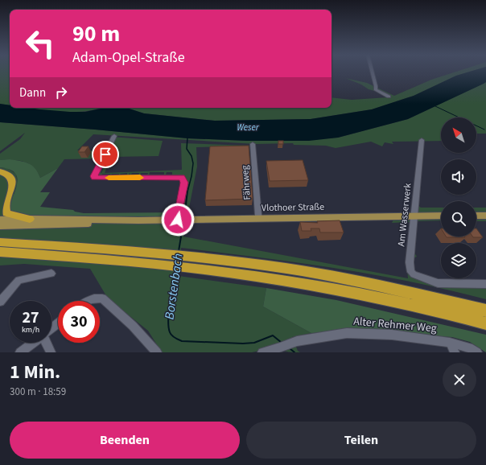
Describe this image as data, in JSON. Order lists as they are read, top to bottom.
{
  "streets": {
    "main road": ["Vlothoer Straße"],
    "street": ["Fährweg", "Am Wasserwerk", "Alter Rehmer Weg"]
  },
  "crossings": [
    ["Fährweg", "Vlothoer Straße"],
    ["Vlothoer Straße", "Am Wasserwerk"]
  ],
  "water": ["Weser", "Borstenbach"],
  "north": "top left",
  "page": {
    "turn": ["90 m", "Adam-Opel-Straße"],
    "then": "Dann",
    "speed": "27 km/h",
    "limit": "30",
    "heading": ["1 Min.", "300 m · 18:59"],
    "buttons": ["Beenden", "Teilen"]
  }
}
